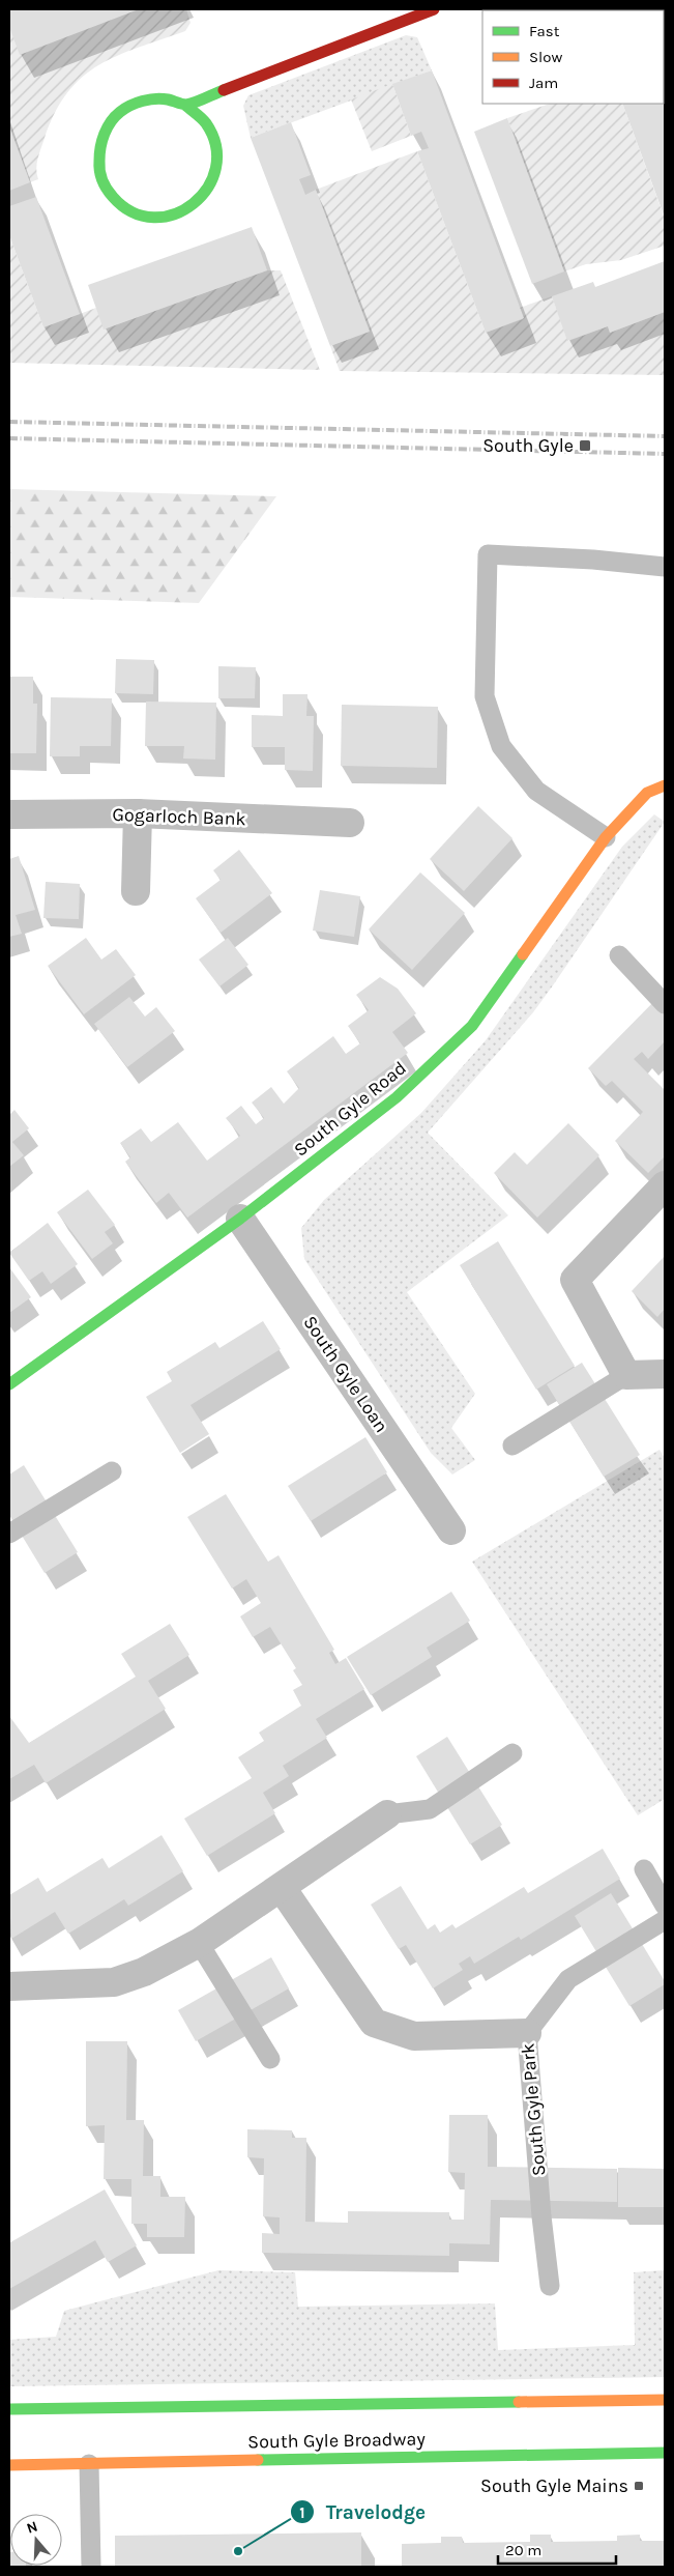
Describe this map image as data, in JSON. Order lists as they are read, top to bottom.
{
  "streets": {
    "street": [
      "Gogarloch Bank",
      "South Gyle Road",
      "South Gyle Loan",
      "South Gyle Park",
      "South Gyle Broadway"
    ]
  },
  "crossings": [
    ["South Gyle Road", "South Gyle Loan"]
  ],
  "places": {
    "transit": ["South Gyle", "South Gyle Mains"],
    "other": ["Travelodge"]
  },
  "legend": ["Fast", "Slow", "Jam"],
  "scale_bar": "20 m",
  "north": "top"
}
